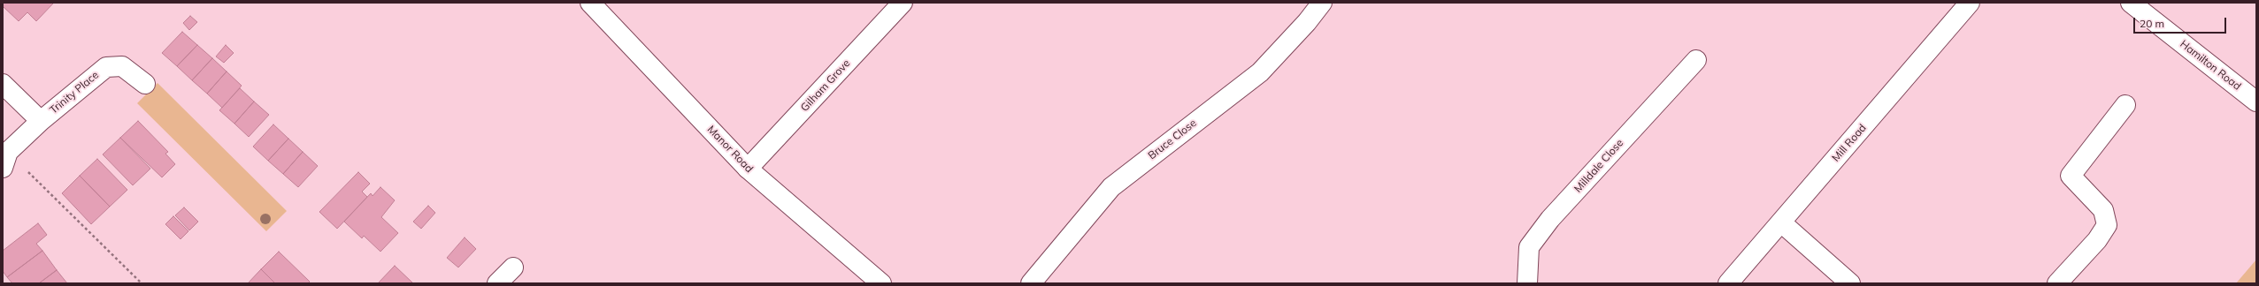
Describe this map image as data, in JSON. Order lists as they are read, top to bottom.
{
  "streets": {
    "street": [
      "Hamilton Road",
      "Gilham Grove",
      "Trinity Place",
      "Bruce Close",
      "Mill Road",
      "Manor Road",
      "Milldale Close"
    ]
  },
  "crossings": [
    ["Gilham Grove", "Manor Road"]
  ],
  "scale_bar": "20 m"
}
